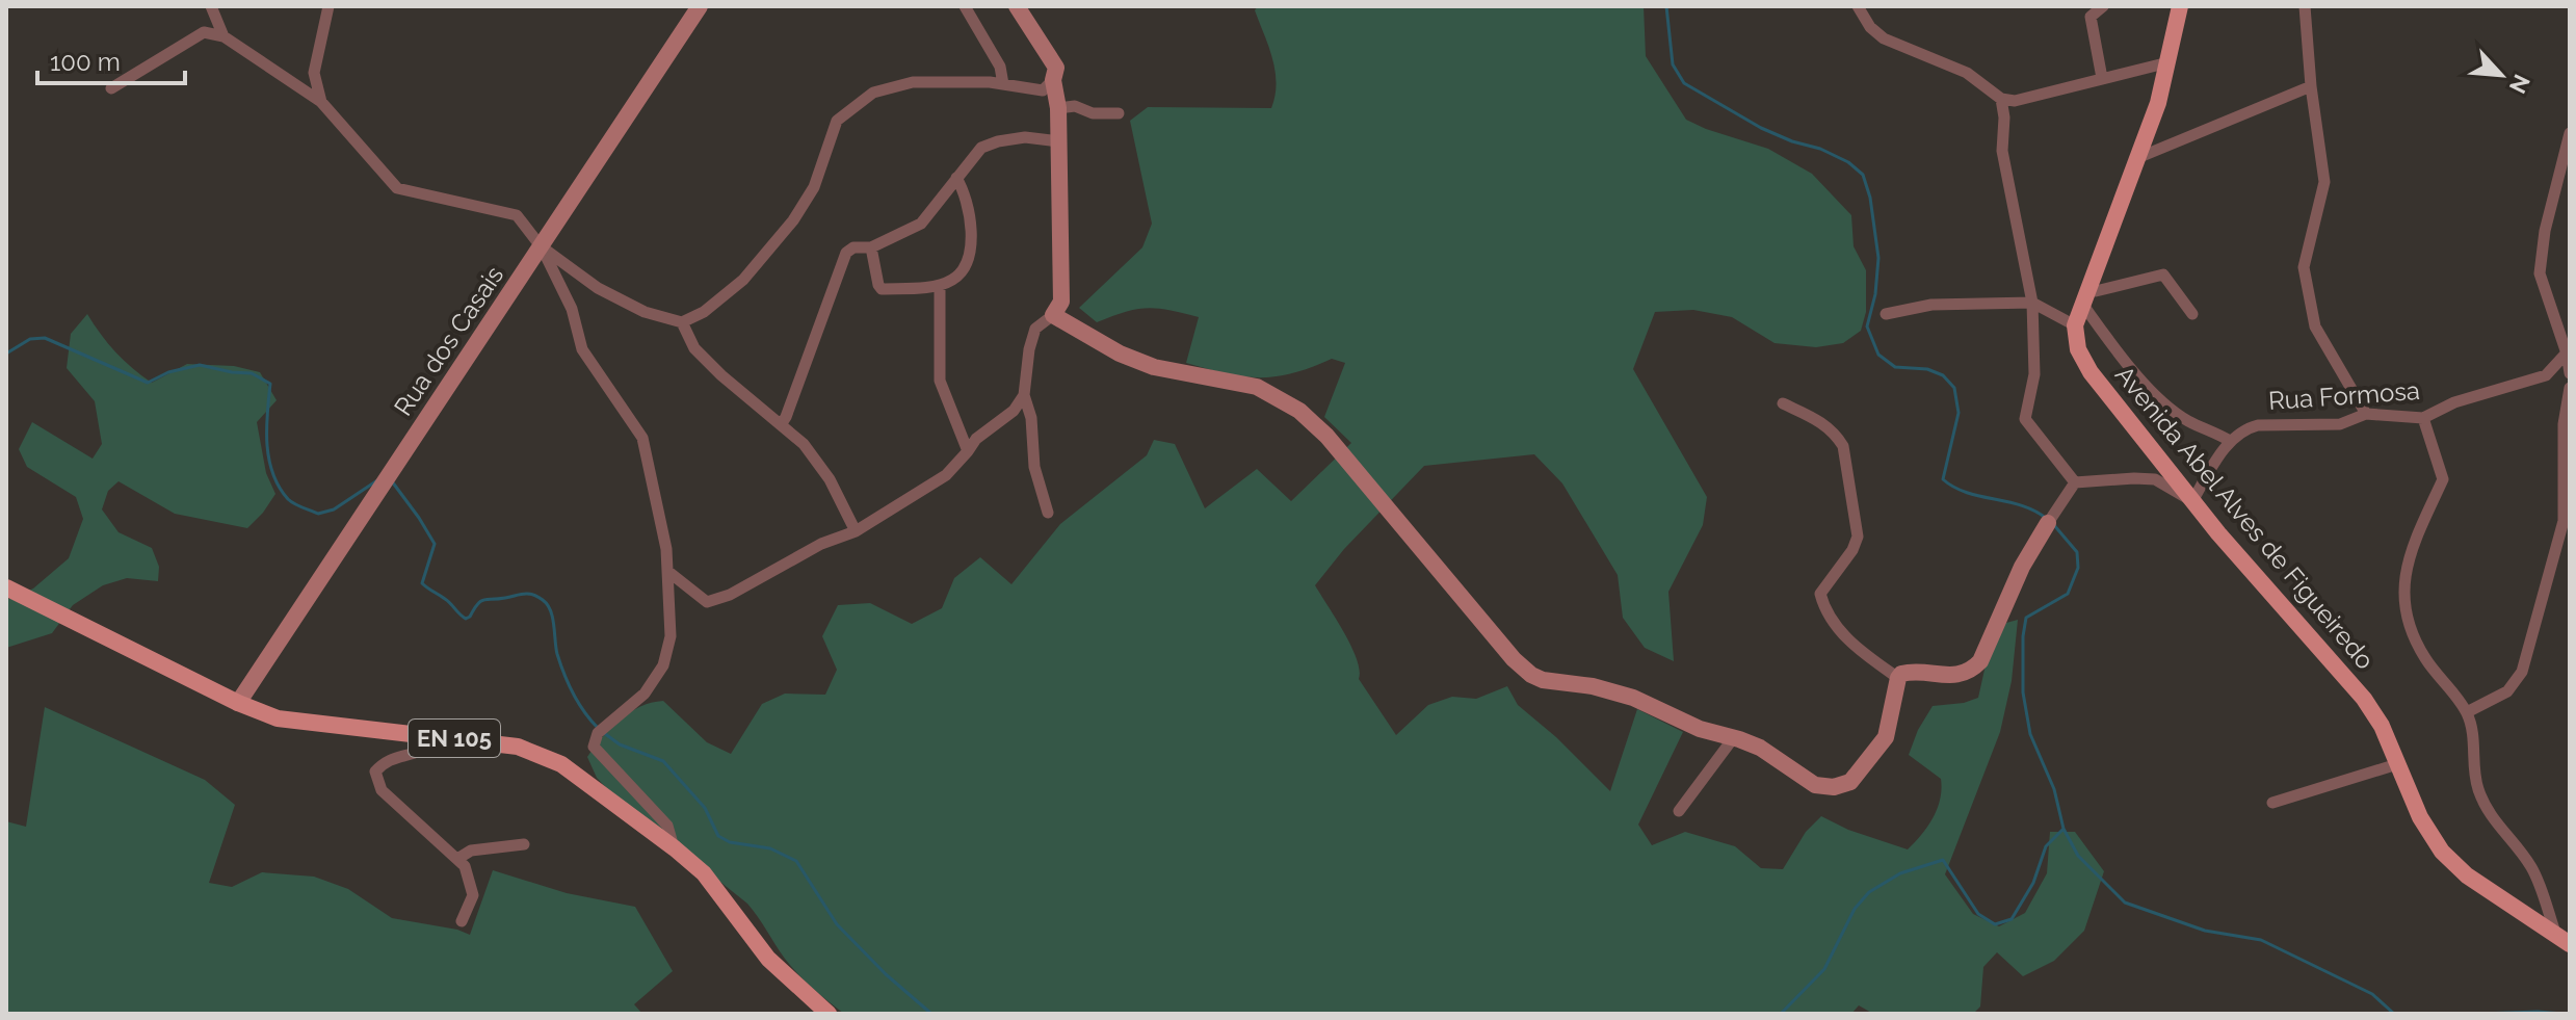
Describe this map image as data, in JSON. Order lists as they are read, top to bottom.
{
  "streets": {
    "main road": ["Avenida Abel Alves de Figueiredo", "EN 105"],
    "street": ["Rua dos Casais", "Rua Formosa"]
  },
  "crossings": [
    ["Rua dos Casais", "EN 105"]
  ],
  "scale_bar": "100 m",
  "north": "bottom right"
}
